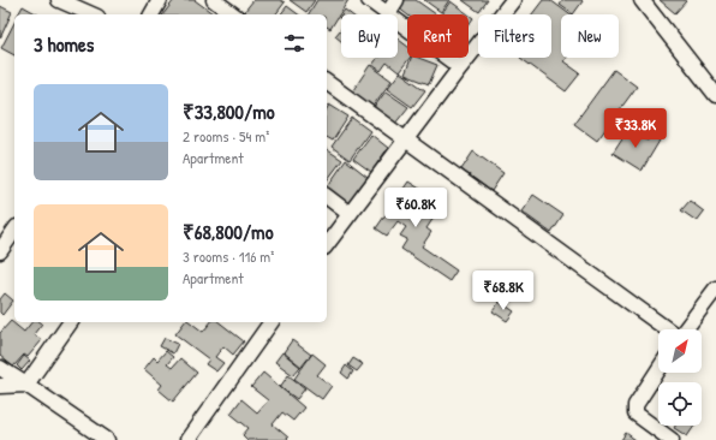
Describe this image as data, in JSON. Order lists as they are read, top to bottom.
{
  "north": "top right",
  "page": {
    "chip": [
      "Buy",
      "Rent",
      "Filters",
      "New"
    ],
    "heading": "3 homes",
    "list": [
      {
        "name": "₹33,800/mo",
        "note": "2 rooms · 54 m² · Apartment"
      },
      {
        "name": "₹68,800/mo",
        "note": "3 rooms · 116 m² · Apartment"
      }
    ],
    "price": ["₹33.8K", "₹60.8K", "₹68.8K"]
  }
}
